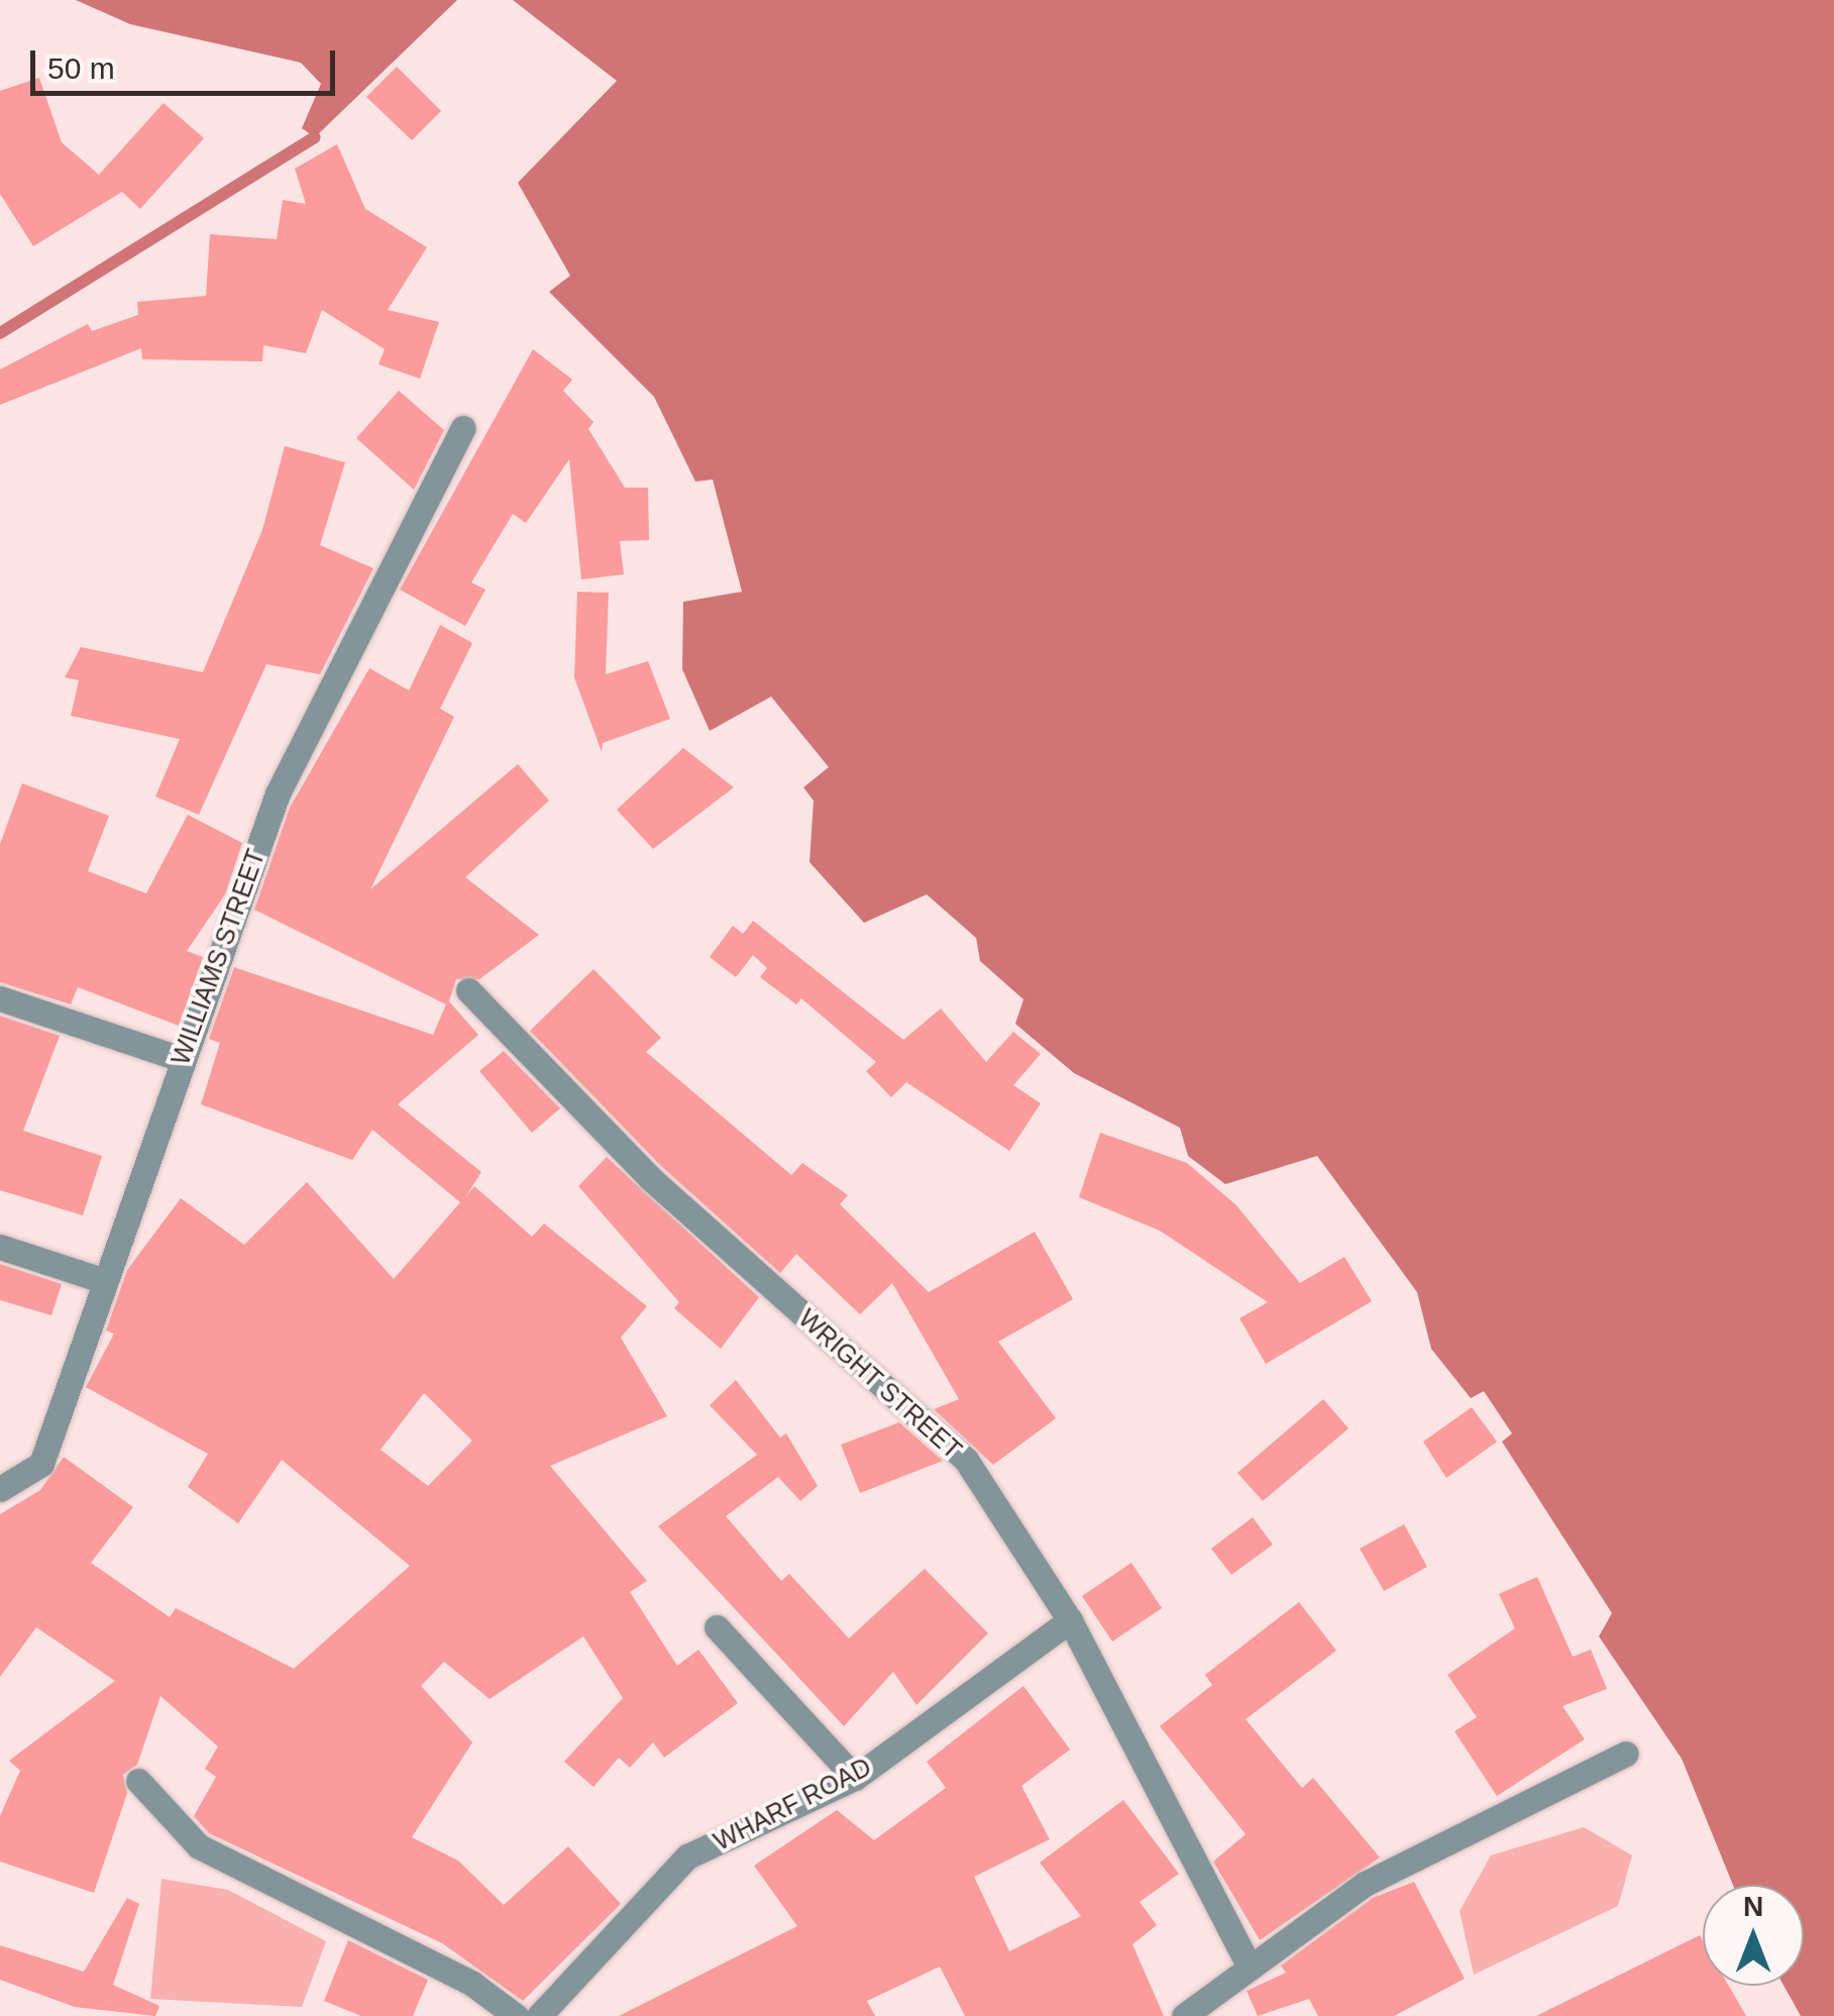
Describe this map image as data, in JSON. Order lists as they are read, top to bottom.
{
  "streets": {
    "street": ["WILLIAMS STREET", "WRIGHT STREET", "WHARF ROAD"]
  },
  "crossings": [
    ["WRIGHT STREET", "WHARF ROAD"]
  ],
  "scale_bar": "50 m",
  "north": "top"
}
